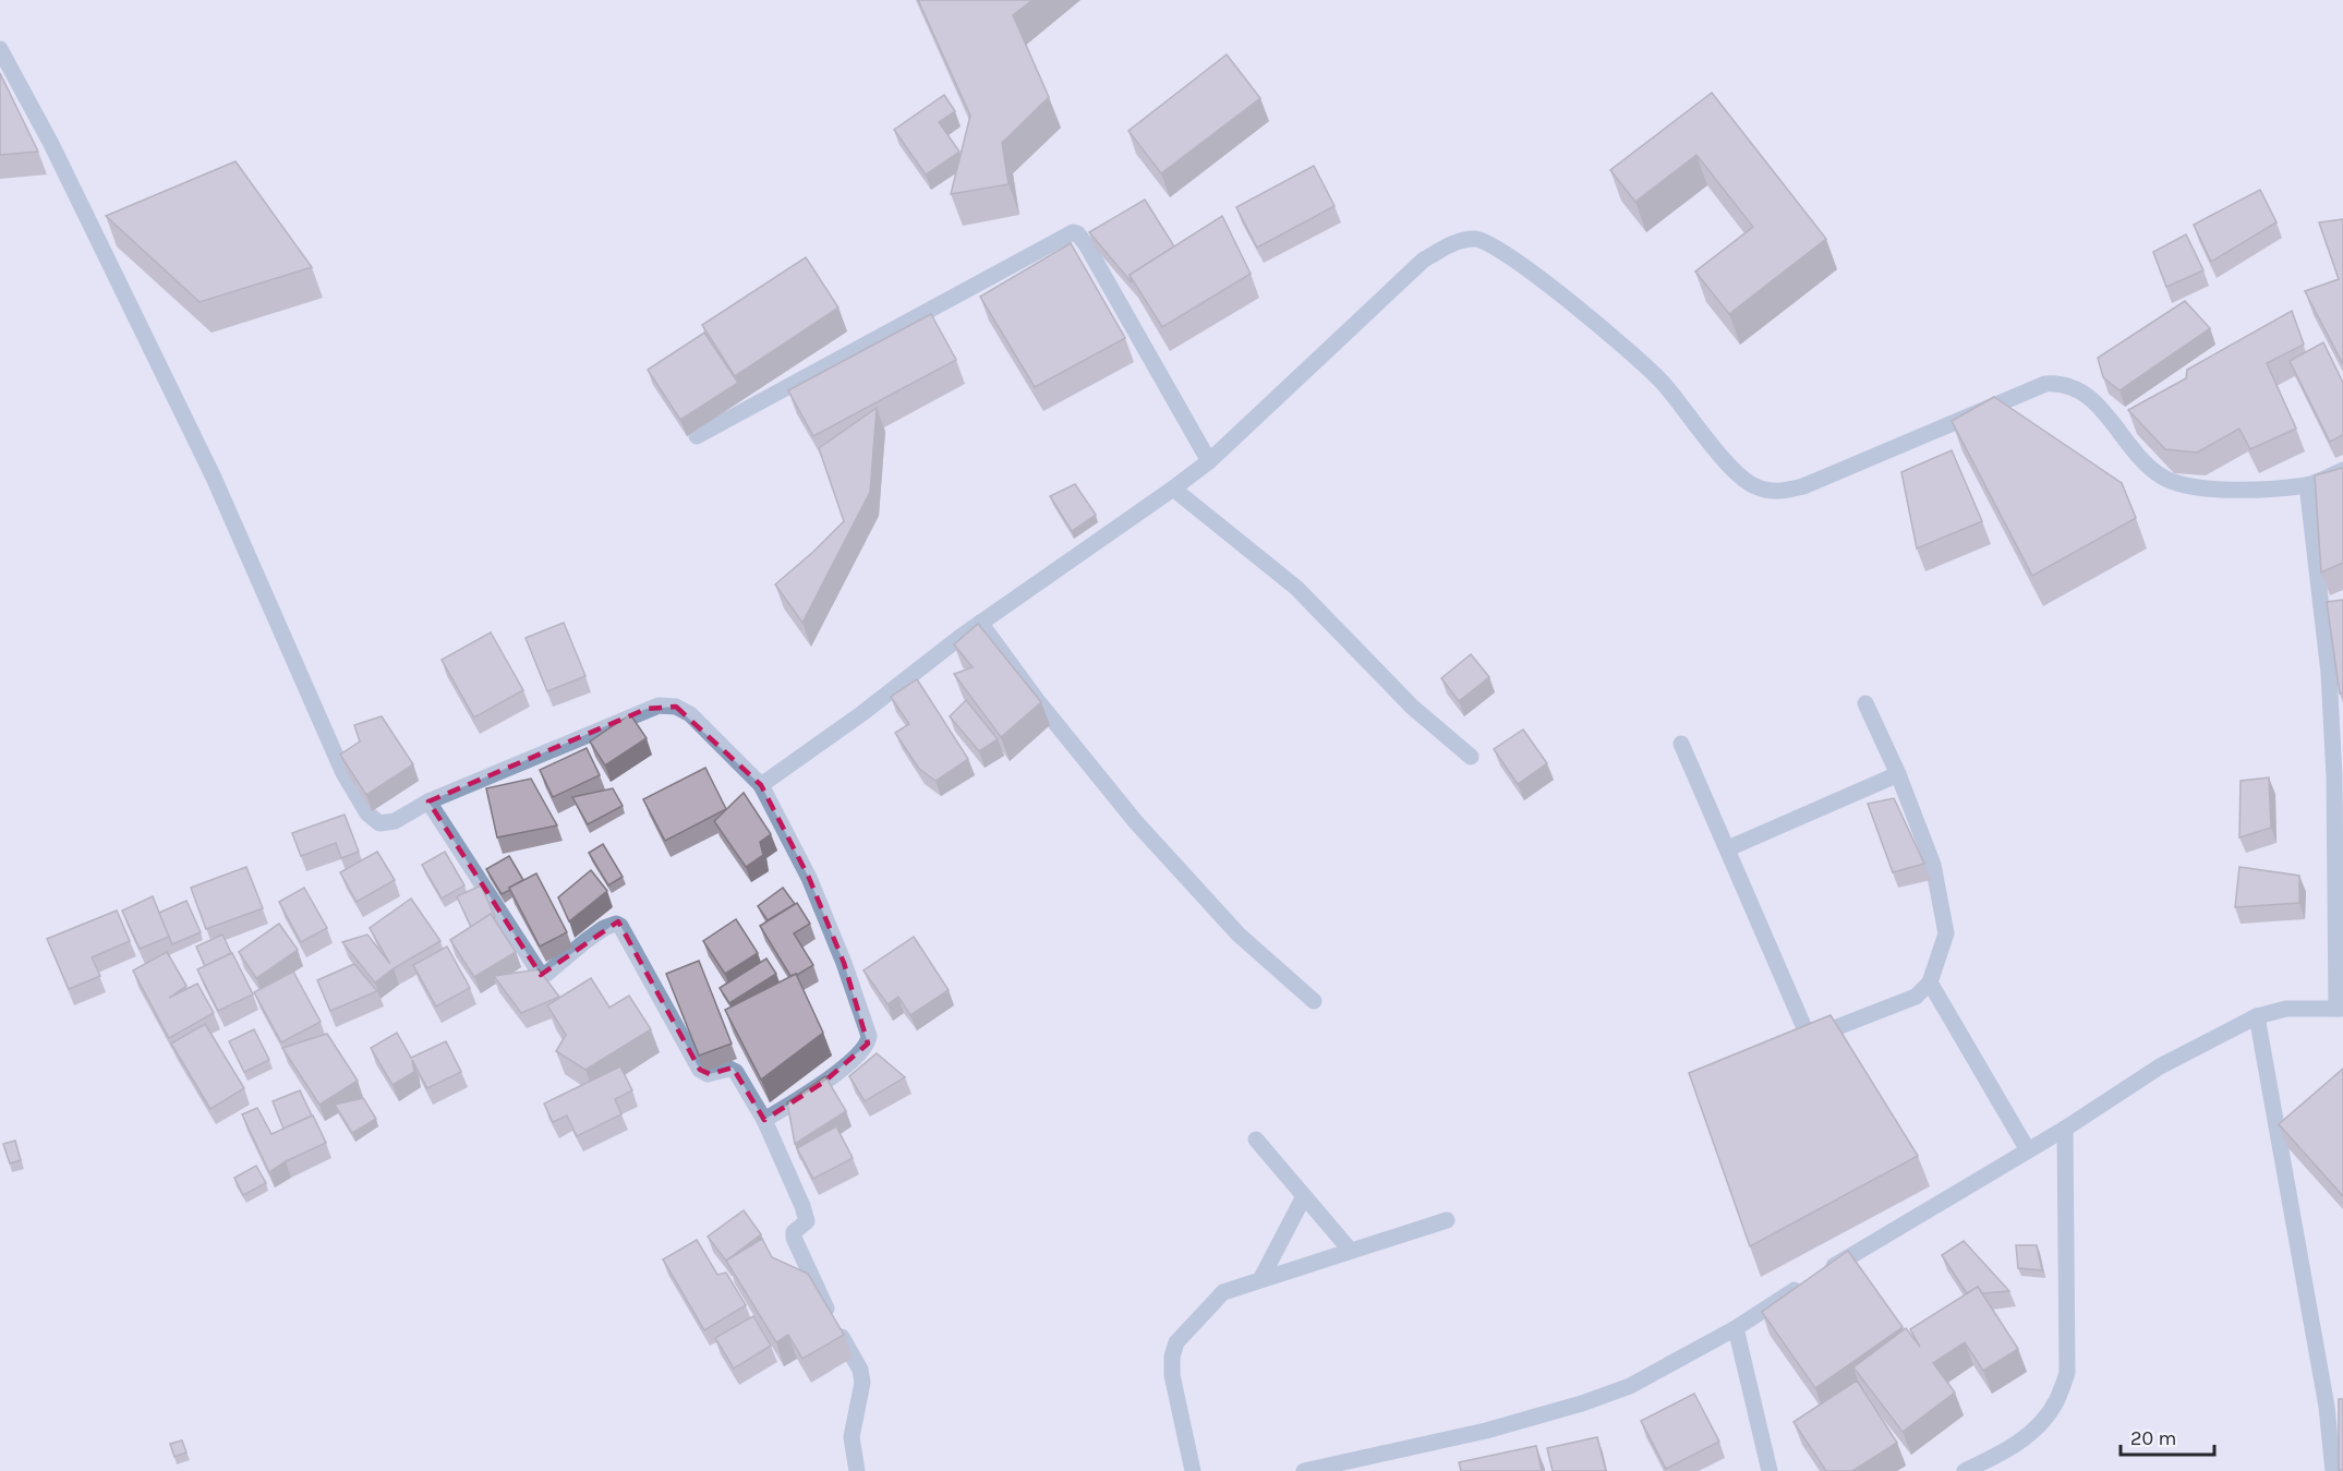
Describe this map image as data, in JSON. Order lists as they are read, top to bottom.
{
  "scale_bar": "20 m"
}
